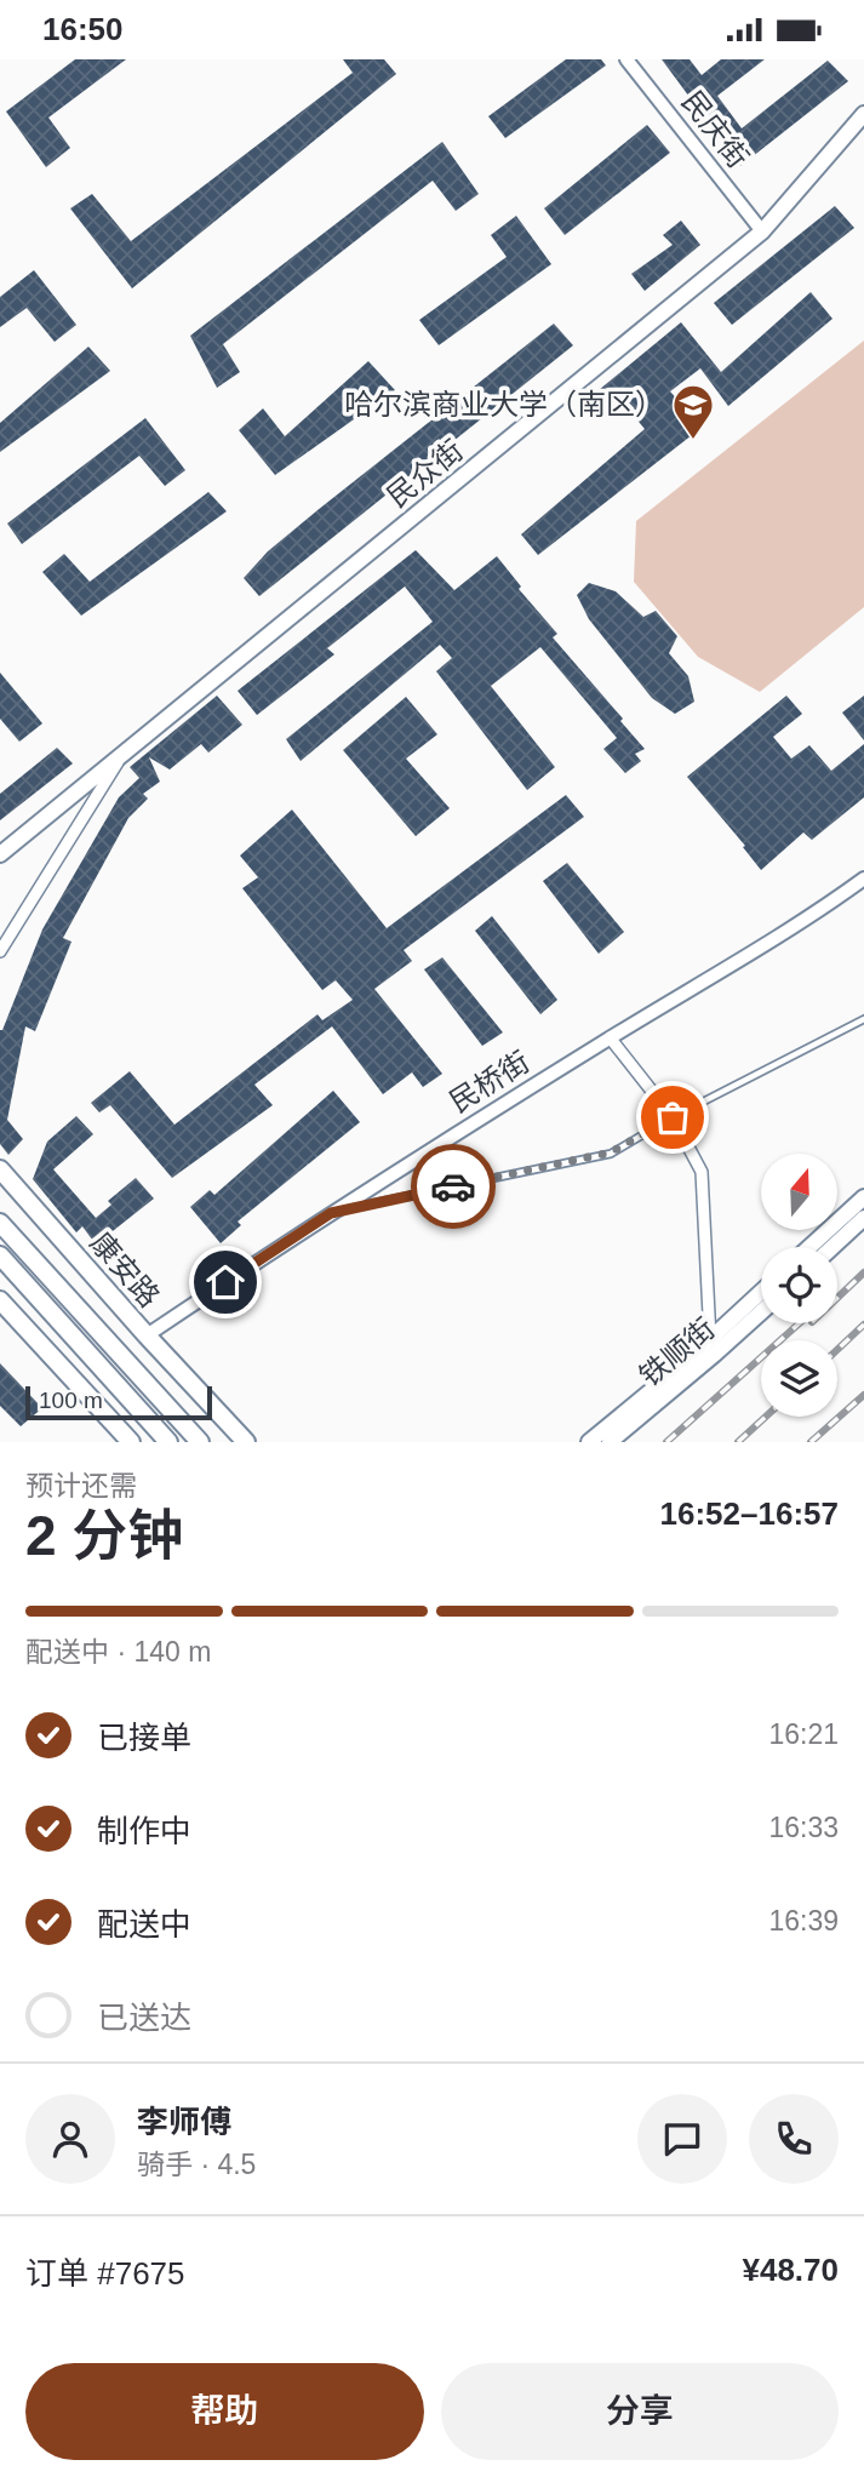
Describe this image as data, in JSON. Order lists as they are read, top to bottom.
{
  "streets": {
    "highway": ["康安路"],
    "main road": ["民众街", "铁顺街"],
    "street": ["民庆街", "民桥街"]
  },
  "crossings": [
    ["民庆街", "民众街"],
    ["民桥街", "康安路"]
  ],
  "places": {
    "school or university": ["哈尔滨商业大学（南区）"]
  },
  "scale_bar": "100 m",
  "north": "top",
  "page": {
    "status": "16:50",
    "scale": "100 m",
    "heading": ["2 分钟", "预计还需", "16:52–16:57"],
    "panel": [
      "李师傅",
      "骑手 · 4.5",
      "订单 #7675",
      "¥48.70"
    ],
    "bar": "配送中 · 140 m",
    "list": [
      ["已接单", "16:21"],
      ["制作中", "16:33"],
      ["配送中", "16:39"],
      "已送达"
    ],
    "buttons": ["帮助", "分享"]
  }
}
